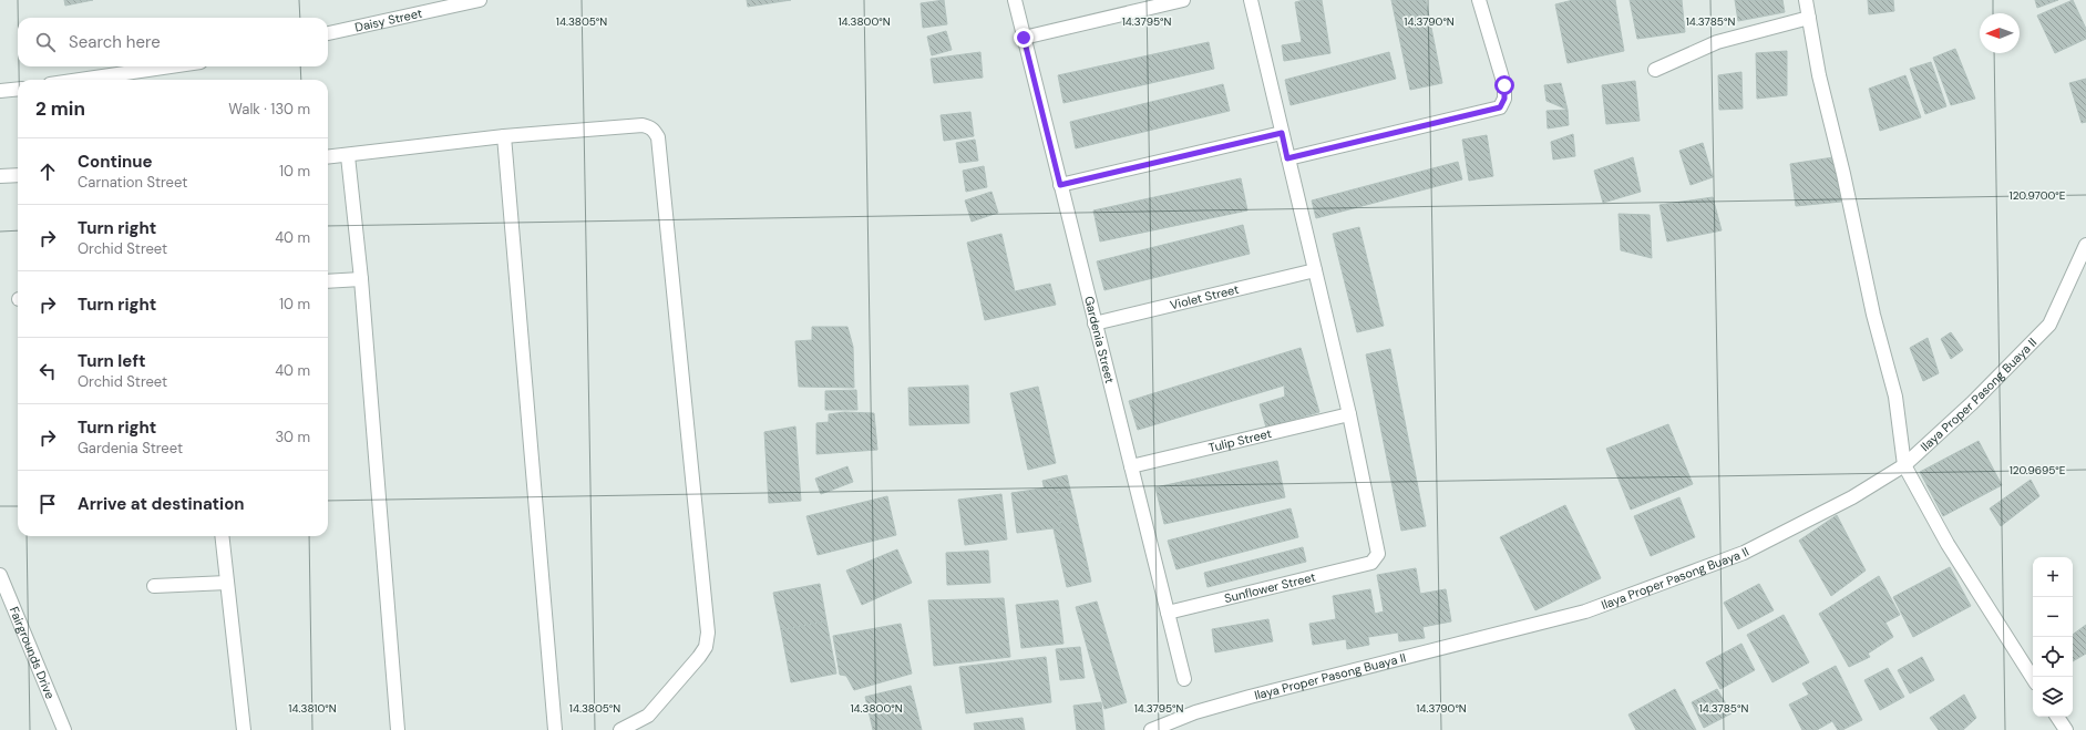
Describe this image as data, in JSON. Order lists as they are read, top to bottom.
{
  "streets": {
    "street": [
      "Daisy Street",
      "Violet Street",
      "Gardenia Street",
      "Ilaya Proper Pasong Buaya II",
      "Tulip Street",
      "Sunflower Street",
      "Fairgrounds Drive"
    ]
  },
  "crossings": [
    ["Violet Street", "Gardenia Street"],
    ["Gardenia Street", "Tulip Street"],
    ["Gardenia Street", "Sunflower Street"],
    ["Tulip Street", "Sunflower Street"]
  ],
  "north": "left",
  "page": {
    "search": "Search here",
    "heading": ["2 min", "Walk · 130 m"],
    "list": [
      ["Continue", "Carnation Street", "10 m"],
      ["Turn right", "Orchid Street", "40 m"],
      ["Turn right", "10 m"],
      ["Turn left", "Orchid Street", "40 m"],
      ["Turn right", "Gardenia Street", "30 m"],
      "Arrive at destination"
    ],
    "map_buttons": ["+", "−"]
  },
  "coordinates": [
    "14.3805°N",
    "14.3800°N",
    "14.3795°N",
    "14.3790°N",
    "14.3785°N",
    "120.9700°E",
    "120.9695°E",
    "14.3810°N"
  ]
}
